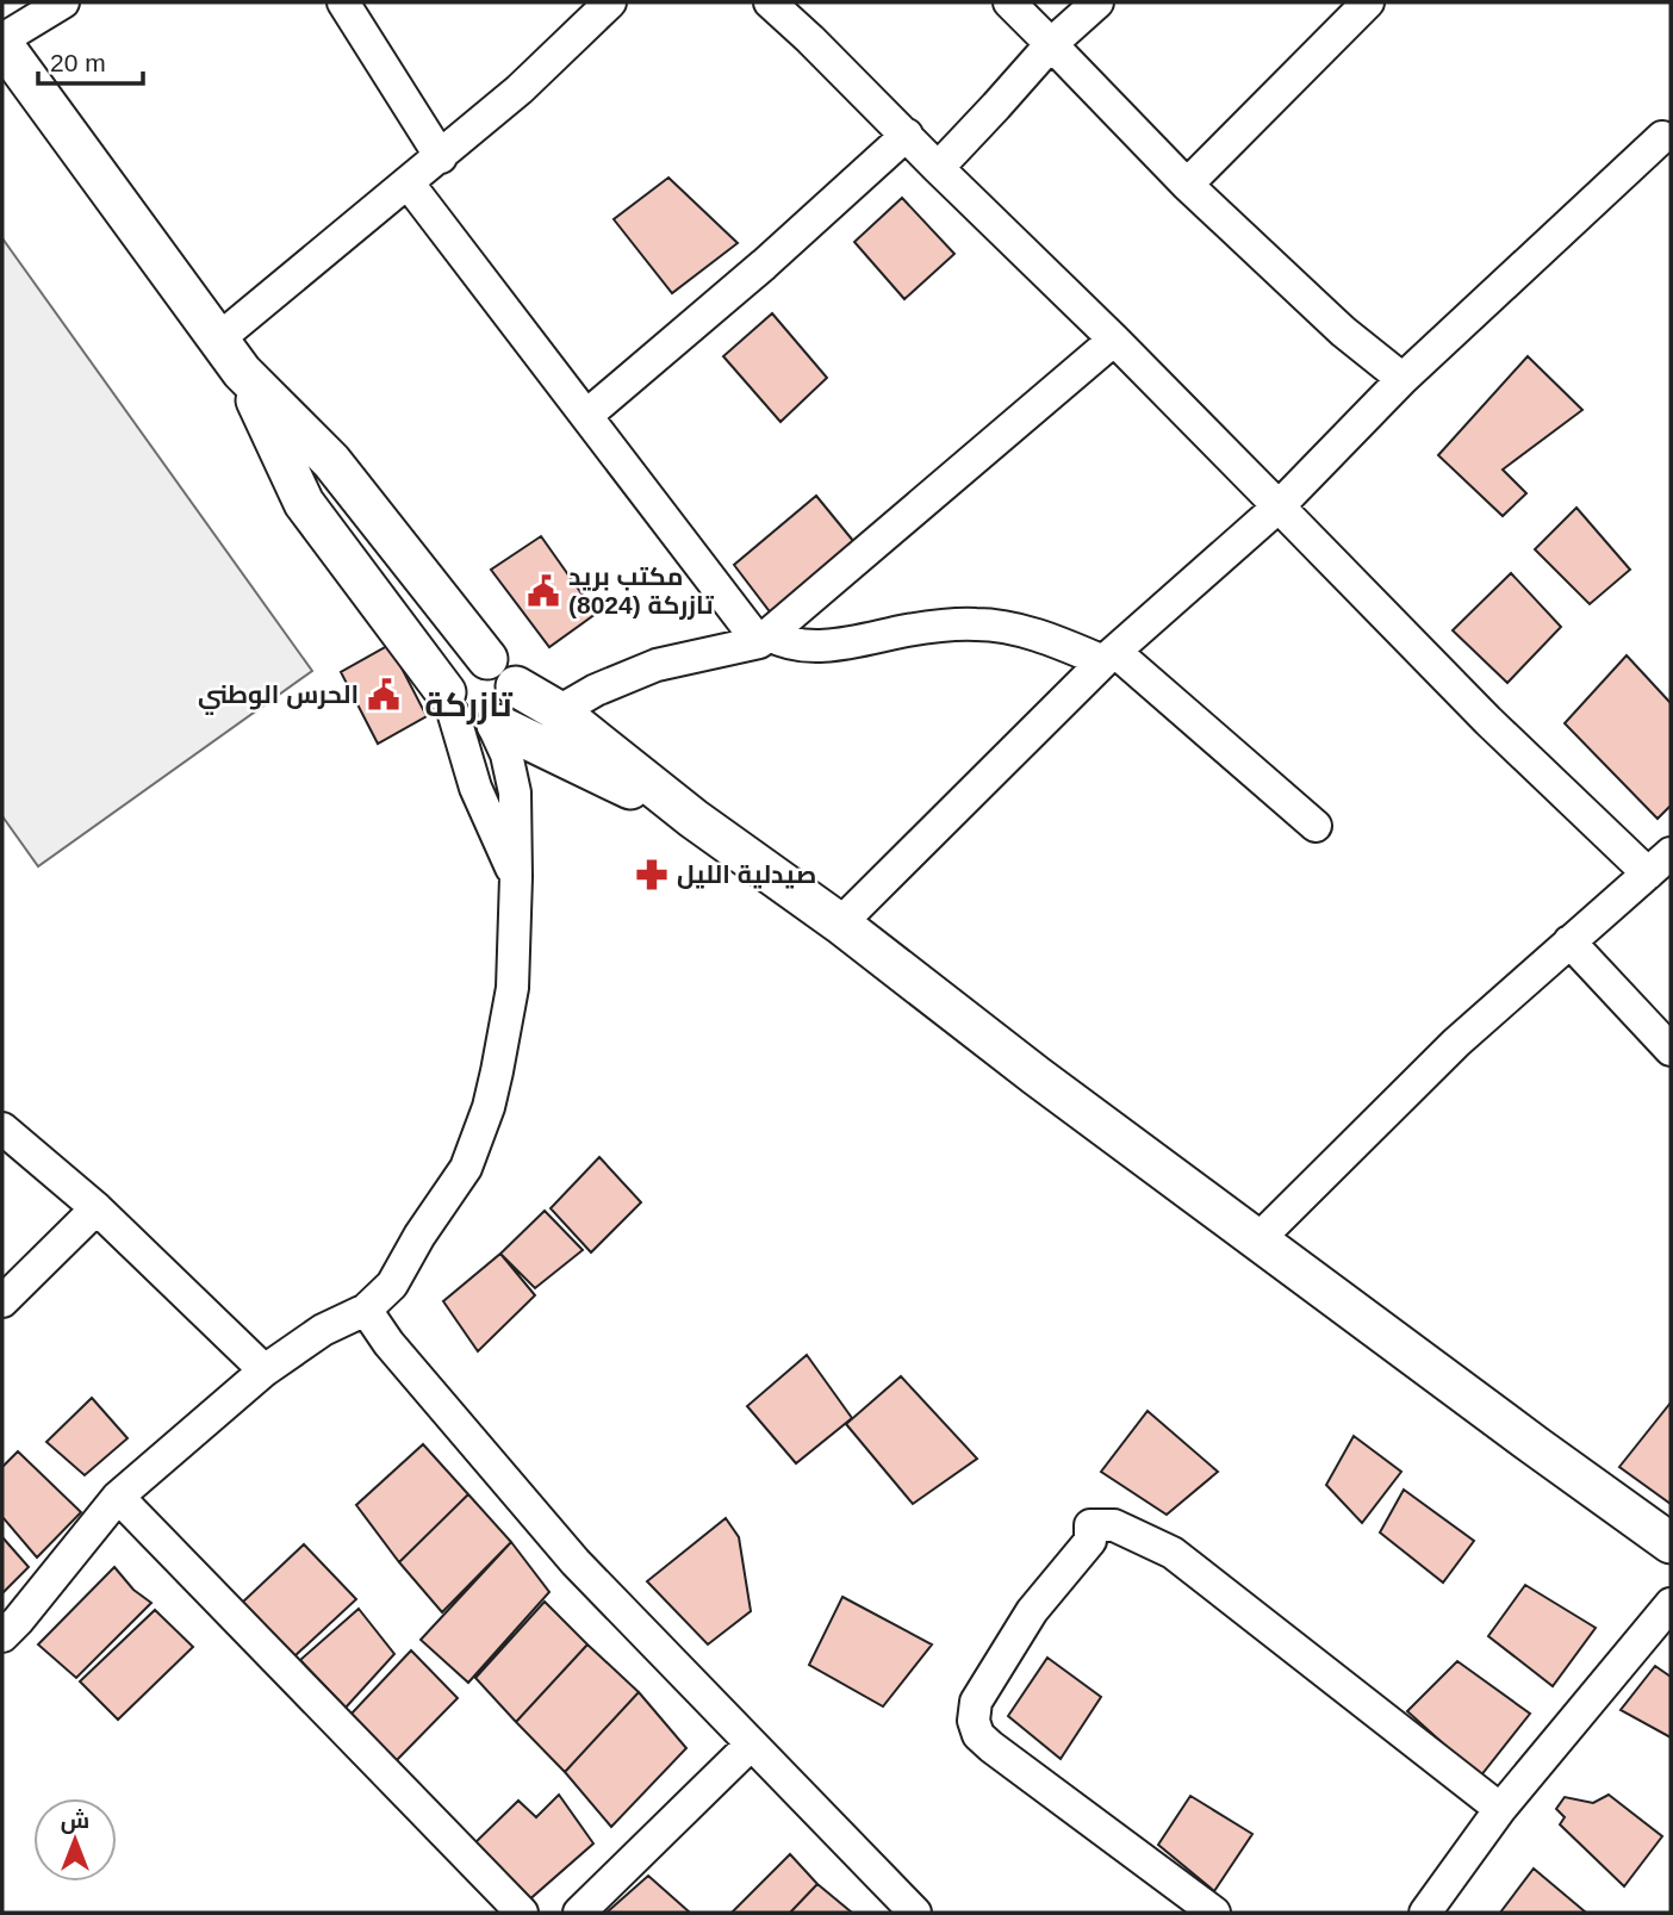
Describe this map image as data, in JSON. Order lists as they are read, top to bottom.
{
  "districts": ["تازركة"],
  "places": {
    "public building": ["مكتب بريد تازركة (8024)", "الحرس الوطني"],
    "pharmacy": ["صيدلية الليل"]
  },
  "scale_bar": "20 m",
  "north": "top"
}
